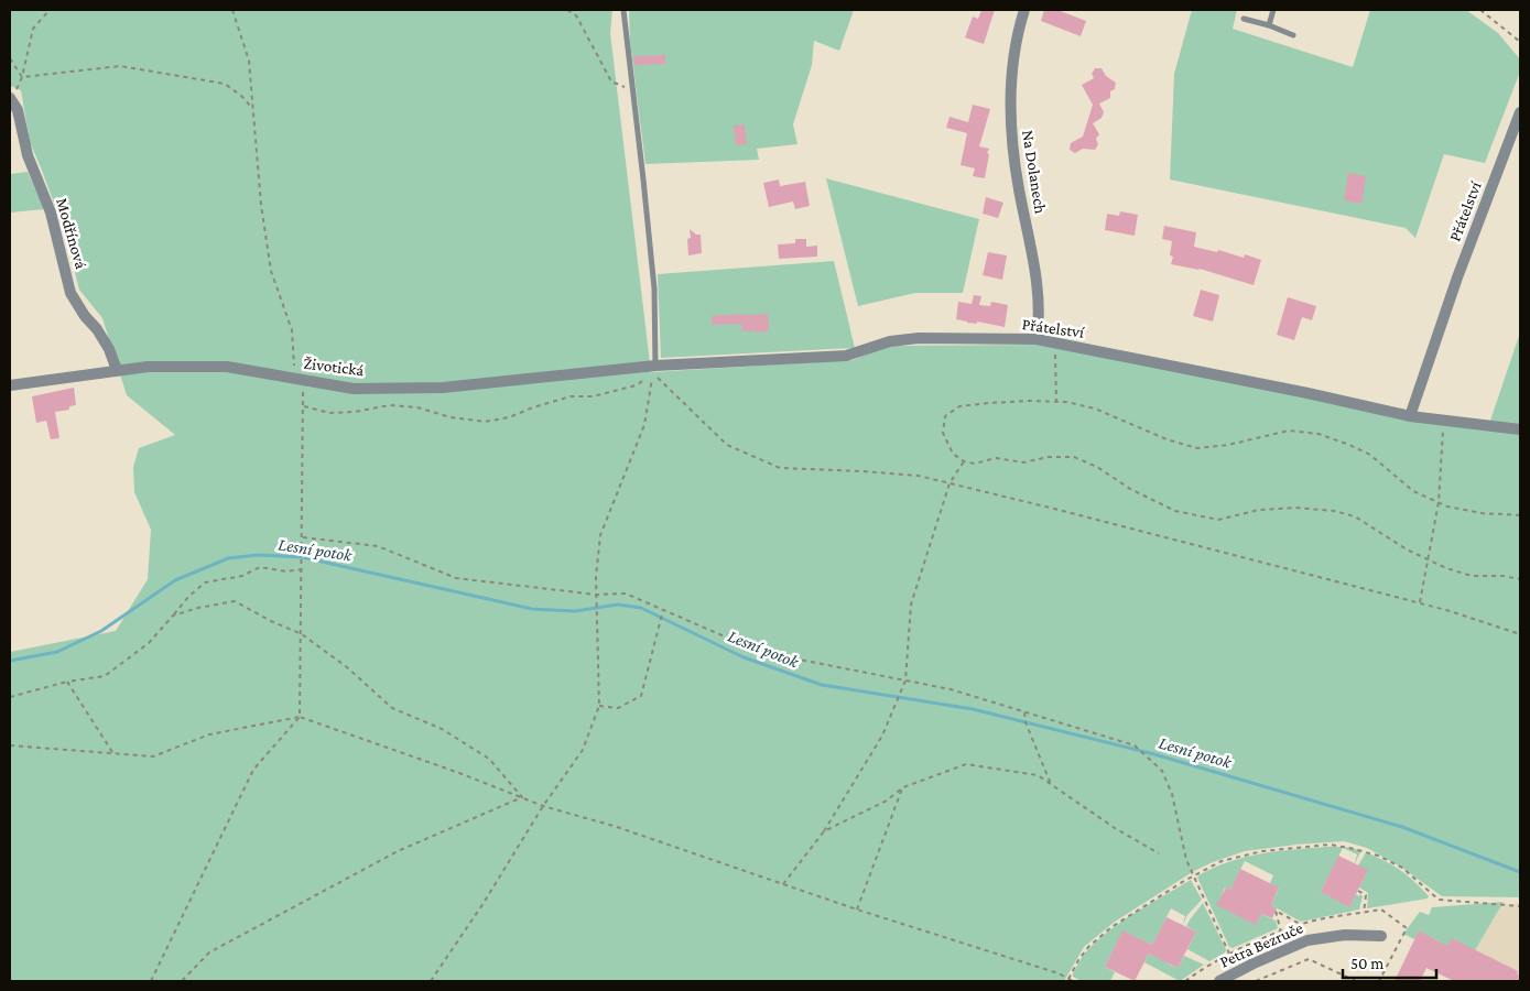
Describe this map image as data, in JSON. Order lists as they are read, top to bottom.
{
  "streets": {
    "street": [
      "Na Dolanech",
      "Přátelství",
      "Modřínová",
      "Životická",
      "Petra Bezruče"
    ]
  },
  "crossings": [
    ["Na Dolanech", "Přátelství"],
    ["Přátelství", "Životická"],
    ["Modřínová", "Životická"]
  ],
  "water": ["Lesní potok"],
  "scale_bar": "50 m"
}
